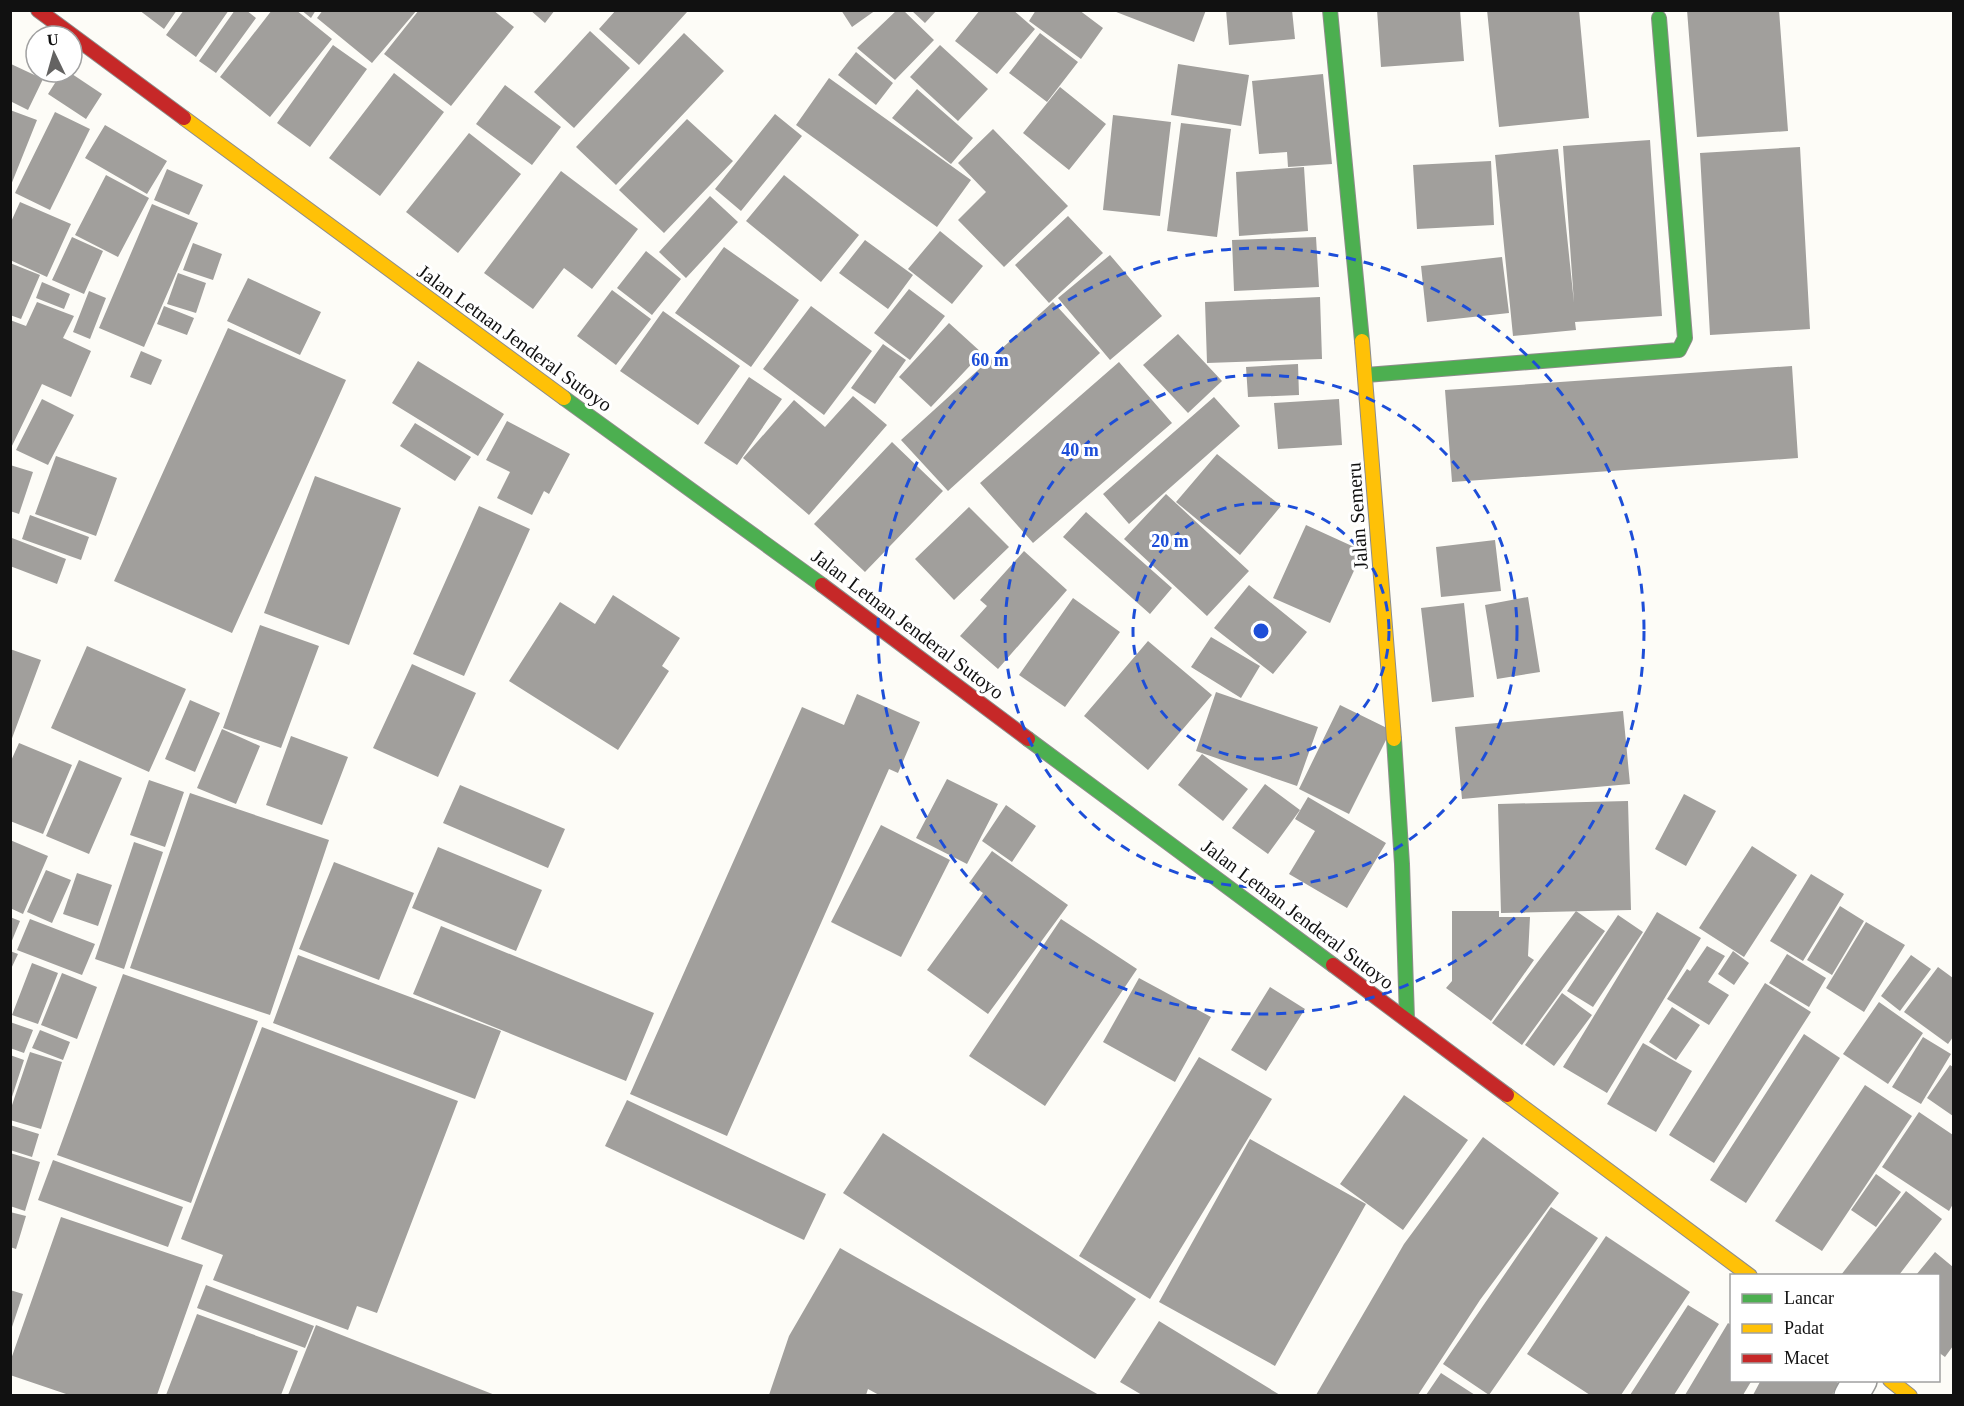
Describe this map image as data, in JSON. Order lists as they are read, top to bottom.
{
  "streets": {
    "main road": ["Jalan Letnan Jenderal Sutoyo", "Jalan Semeru"]
  },
  "crossings": [
    ["Jalan Letnan Jenderal Sutoyo", "Jalan Semeru"]
  ],
  "legend": ["Lancar", "Padat", "Macet"],
  "north": "top",
  "rings": ["60 m", "40 m", "20 m"]
}
